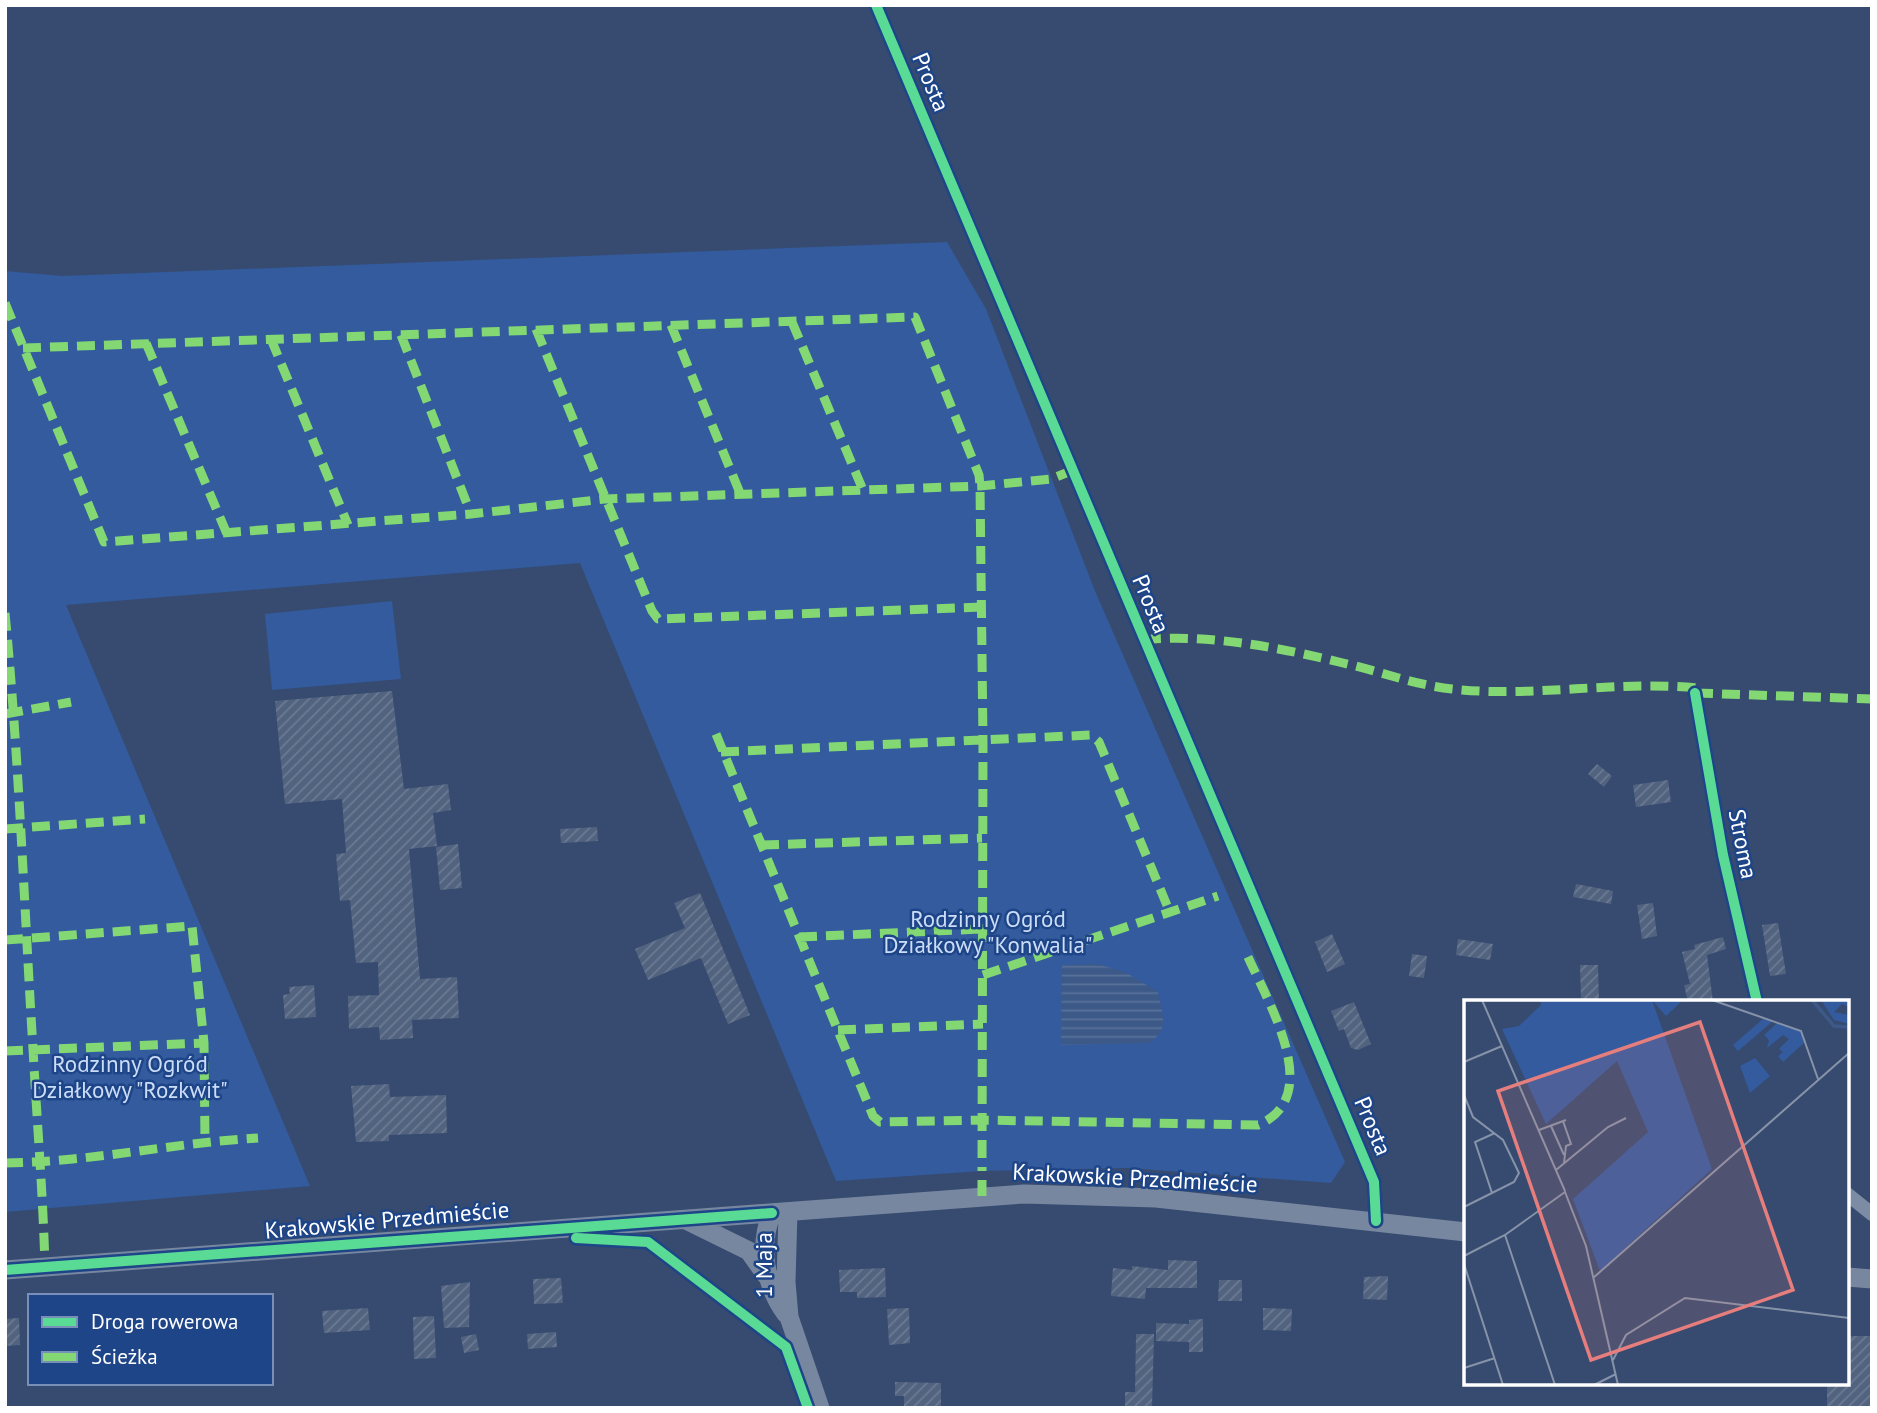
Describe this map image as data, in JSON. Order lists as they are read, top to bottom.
{
  "streets": {
    "main road": ["Krakowskie Przedmieście", "1 Maja"],
    "street": ["Prosta", "Stroma"]
  },
  "crossings": [
    ["Prosta", "Krakowskie Przedmieście"],
    ["Krakowskie Przedmieście", "1 Maja"]
  ],
  "parks": ["Rodzinny Ogród Działkowy \"Konwalia\"", "Rodzinny Ogród Działkowy \"Rozkwit\""],
  "legend": ["Droga rowerowa", "Ścieżka"]
}
